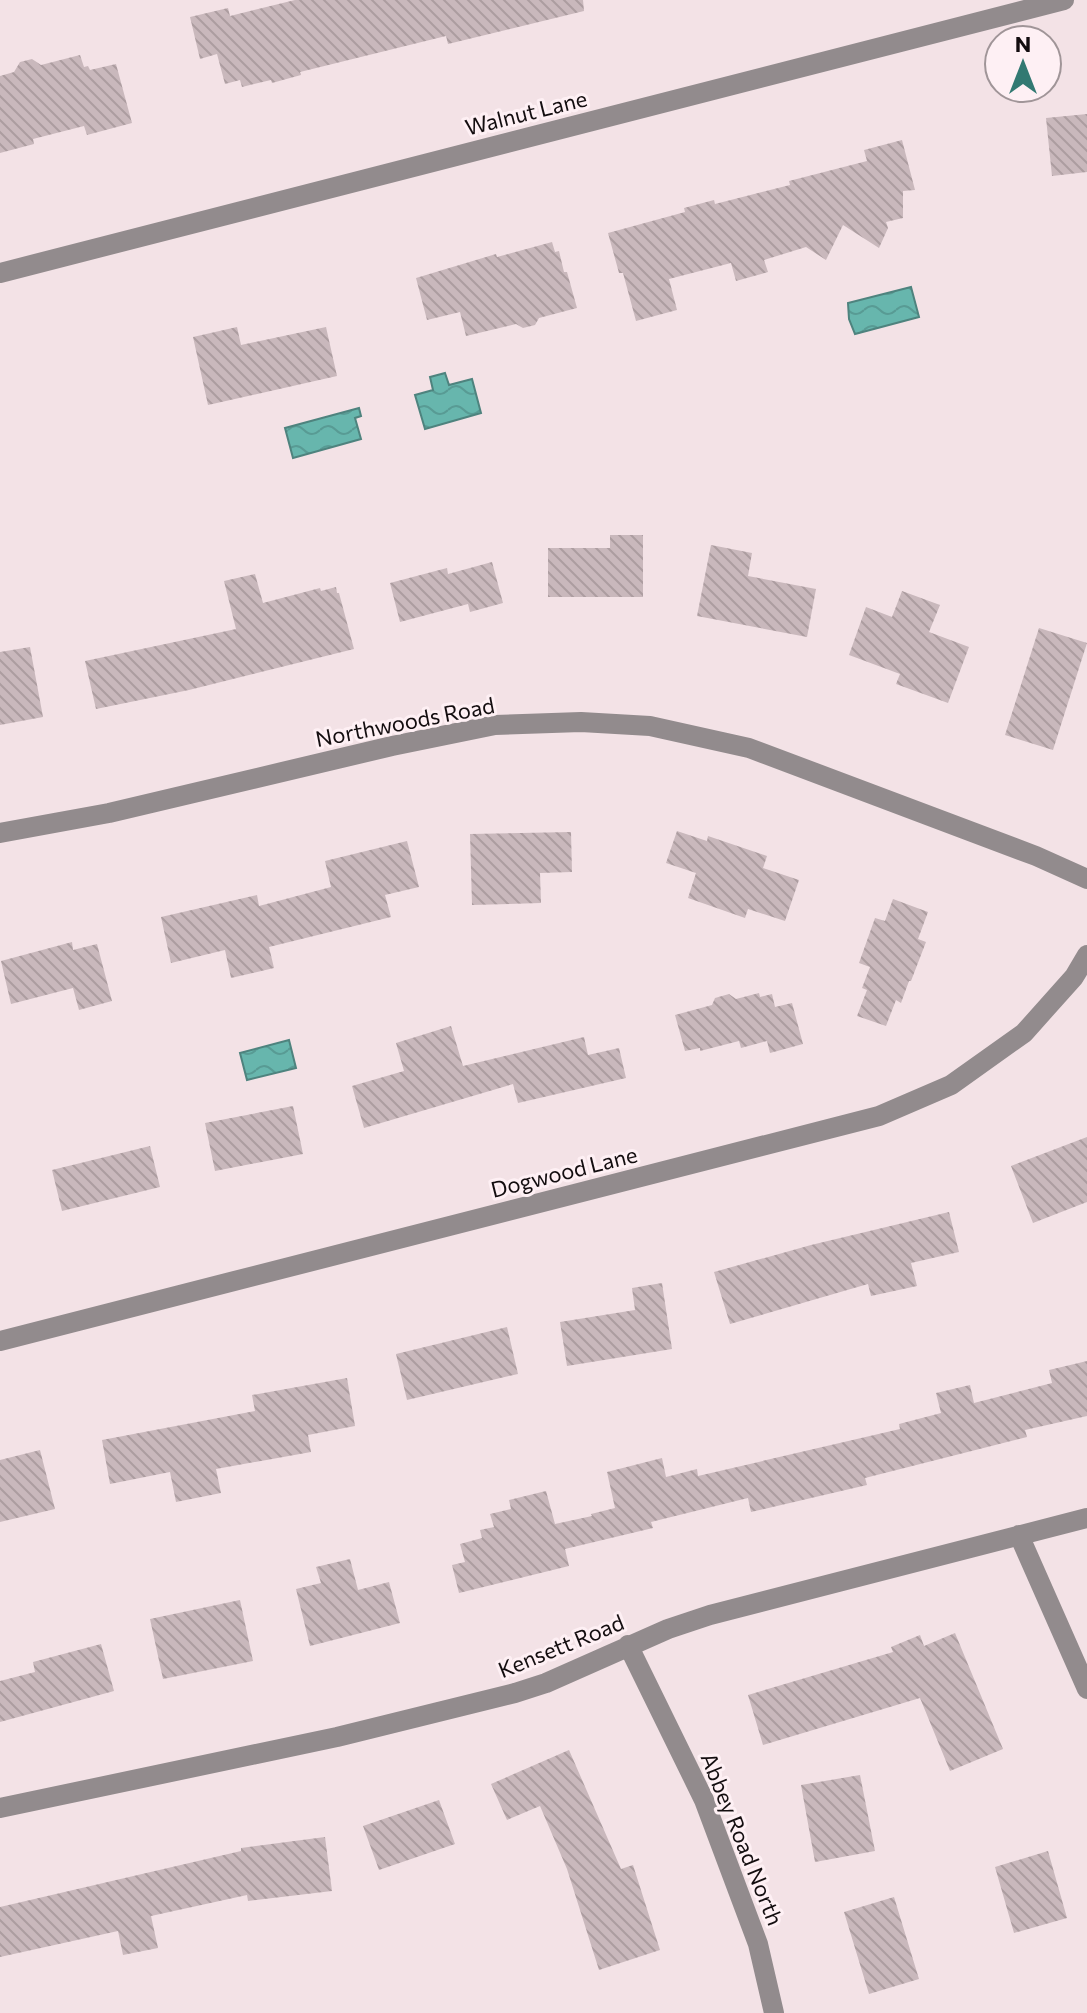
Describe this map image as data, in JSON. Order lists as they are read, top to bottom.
{
  "streets": {
    "street": [
      "Walnut Lane",
      "Northwoods Road",
      "Dogwood Lane",
      "Kensett Road",
      "Abbey Road North"
    ]
  },
  "crossings": [
    ["Kensett Road", "Abbey Road North"]
  ],
  "north": "top"
}
